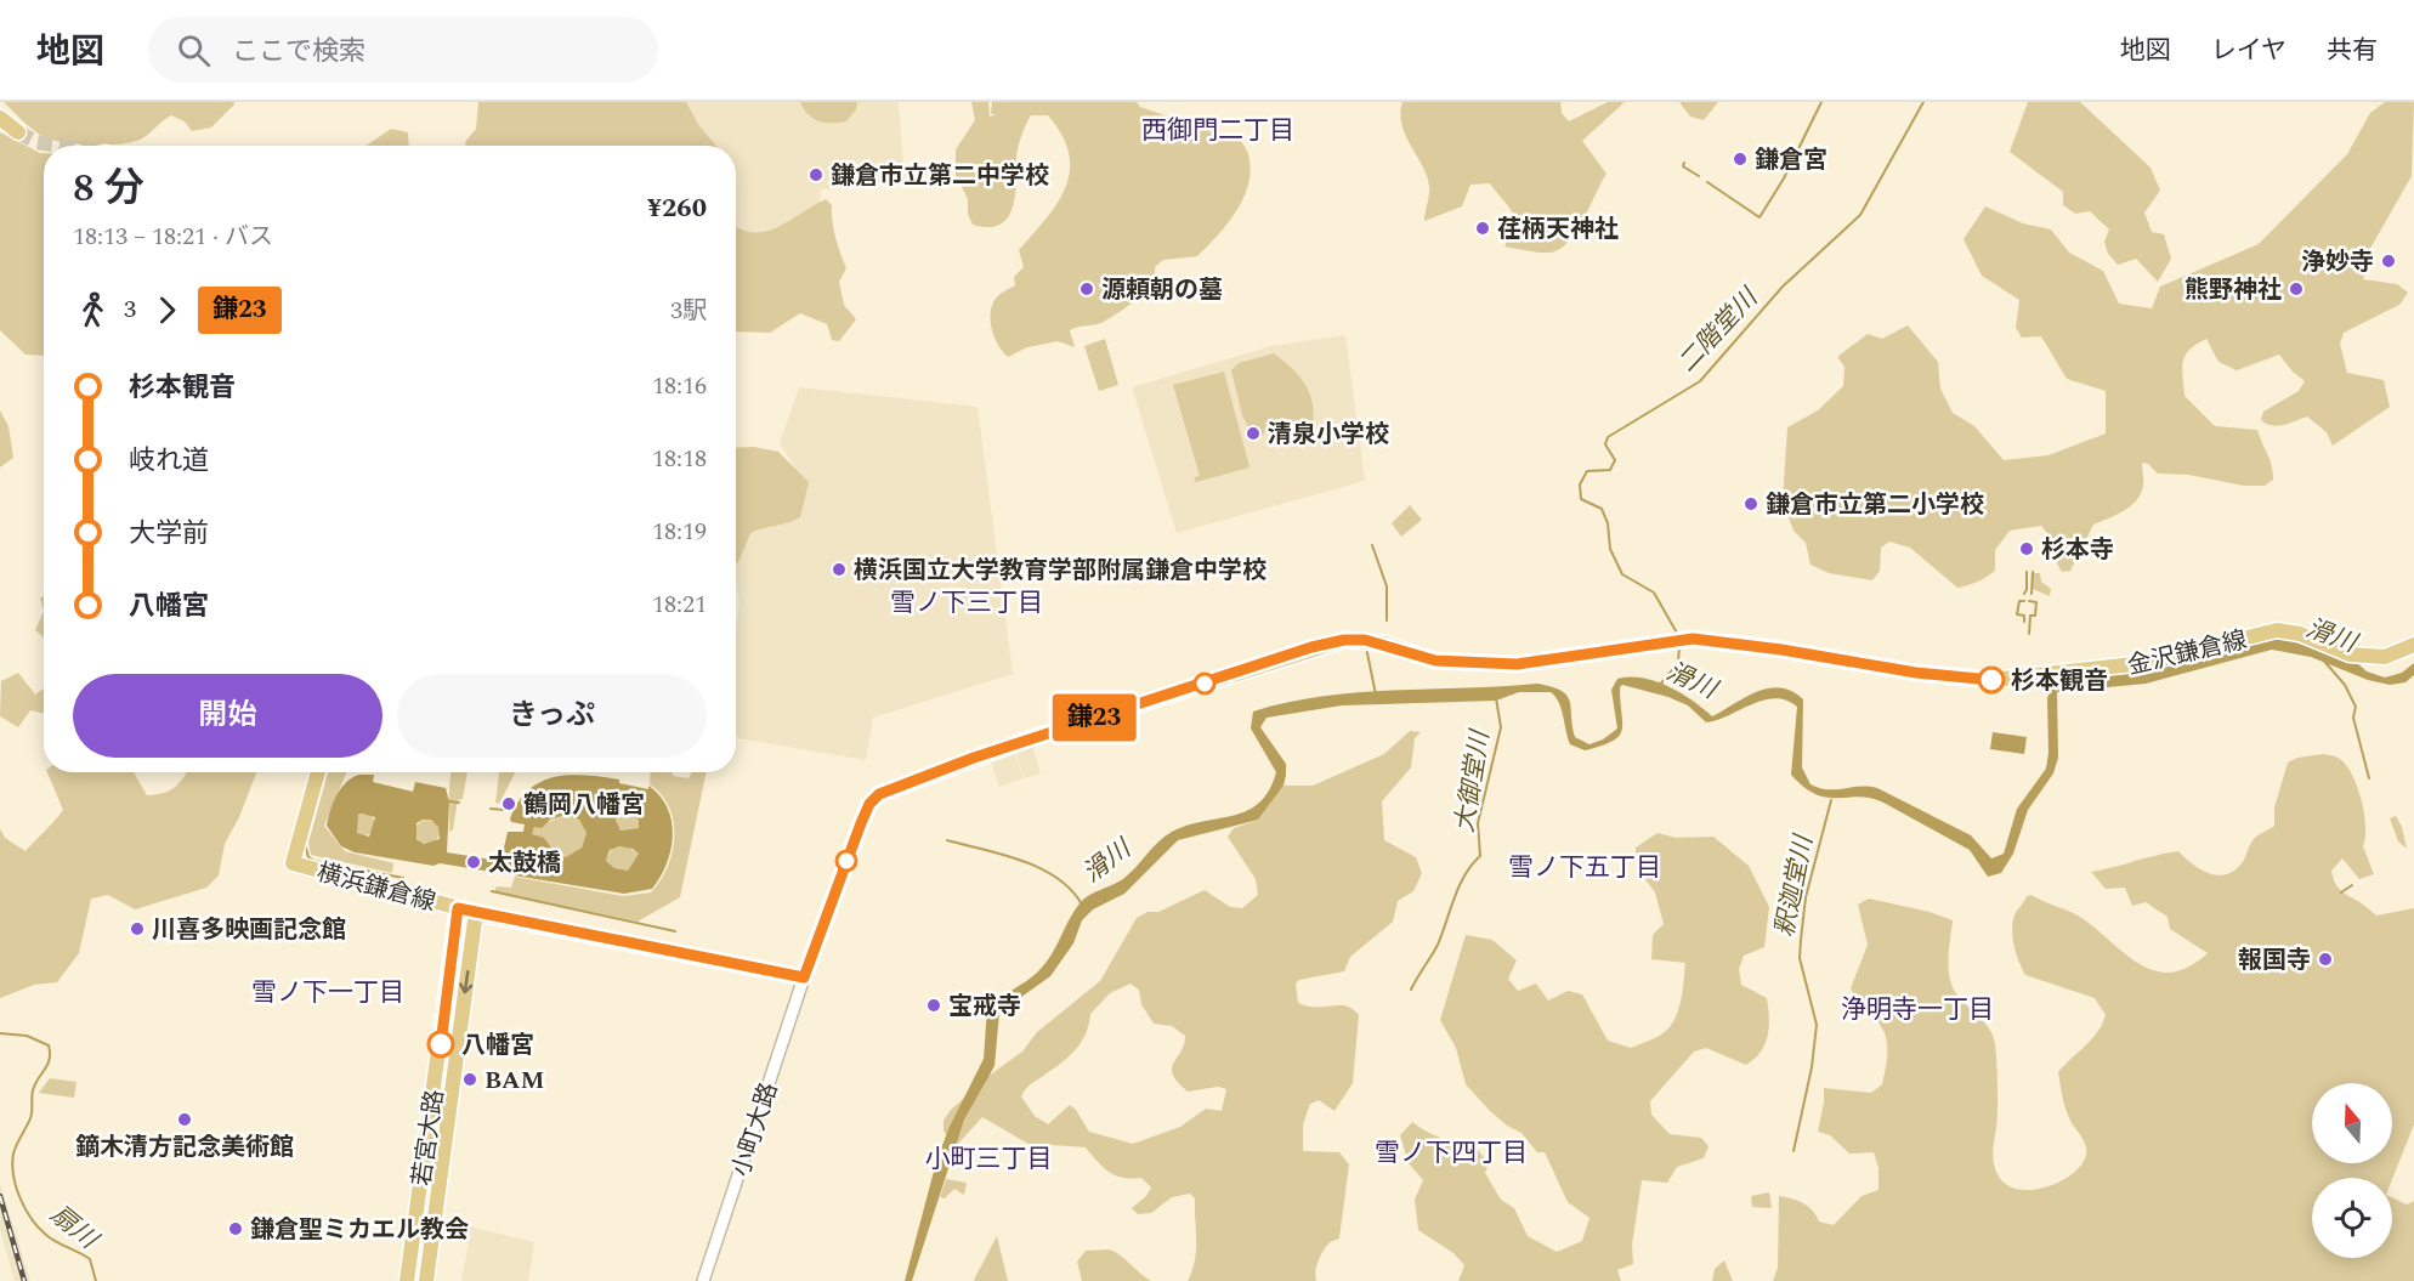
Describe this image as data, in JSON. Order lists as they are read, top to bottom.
{
  "streets": {
    "main road": ["金沢鎌倉線", "横浜鎌倉線", "若宮大路"],
    "street": ["小町大路"]
  },
  "crossings": [
    ["金沢鎌倉線", "小町大路"],
    ["横浜鎌倉線", "若宮大路"]
  ],
  "districts": [
    "西御門二丁目",
    "雪ノ下三丁目",
    "雪ノ下五丁目",
    "雪ノ下一丁目",
    "浄明寺一丁目",
    "雪ノ下四丁目",
    "小町三丁目"
  ],
  "water": [
    "二階堂川",
    "滑川",
    "大御堂川",
    "釈迦堂川",
    "扇川"
  ],
  "places": [
    "鎌倉宮",
    "鎌倉市立第二中学校",
    "荏柄天神社",
    "浄妙寺",
    "源頼朝の墓",
    "熊野神社",
    "清泉小学校",
    "鎌倉市立第二小学校",
    "杉本寺",
    "横浜国立大学教育学部附属鎌倉中学校",
    "杉本観音",
    "鶴岡八幡宮",
    "太鼓橋",
    "川喜多映画記念館",
    "報国寺",
    "宝戒寺",
    "八幡宮",
    "BAM",
    "鏑木清方記念美術館",
    "鎌倉聖ミカエル教会"
  ],
  "lines": ["bus line 鎌23"],
  "north": "top",
  "page": {
    "header": "地図",
    "search": "ここで検索",
    "nav": ["地図", "レイヤ", "共有"],
    "on_map": "鎌23",
    "heading": ["8 分", "18:13 – 18:21 · バス", "¥260"],
    "legs": ["3", "鎌23", "3駅"],
    "list": [
      {
        "name": "杉本観音",
        "value": "18:16"
      },
      {
        "name": "岐れ道",
        "value": "18:18"
      },
      {
        "name": "大学前",
        "value": "18:19"
      },
      {
        "name": "八幡宮",
        "value": "18:21"
      }
    ],
    "buttons": ["開始", "きっぷ"]
  }
}
